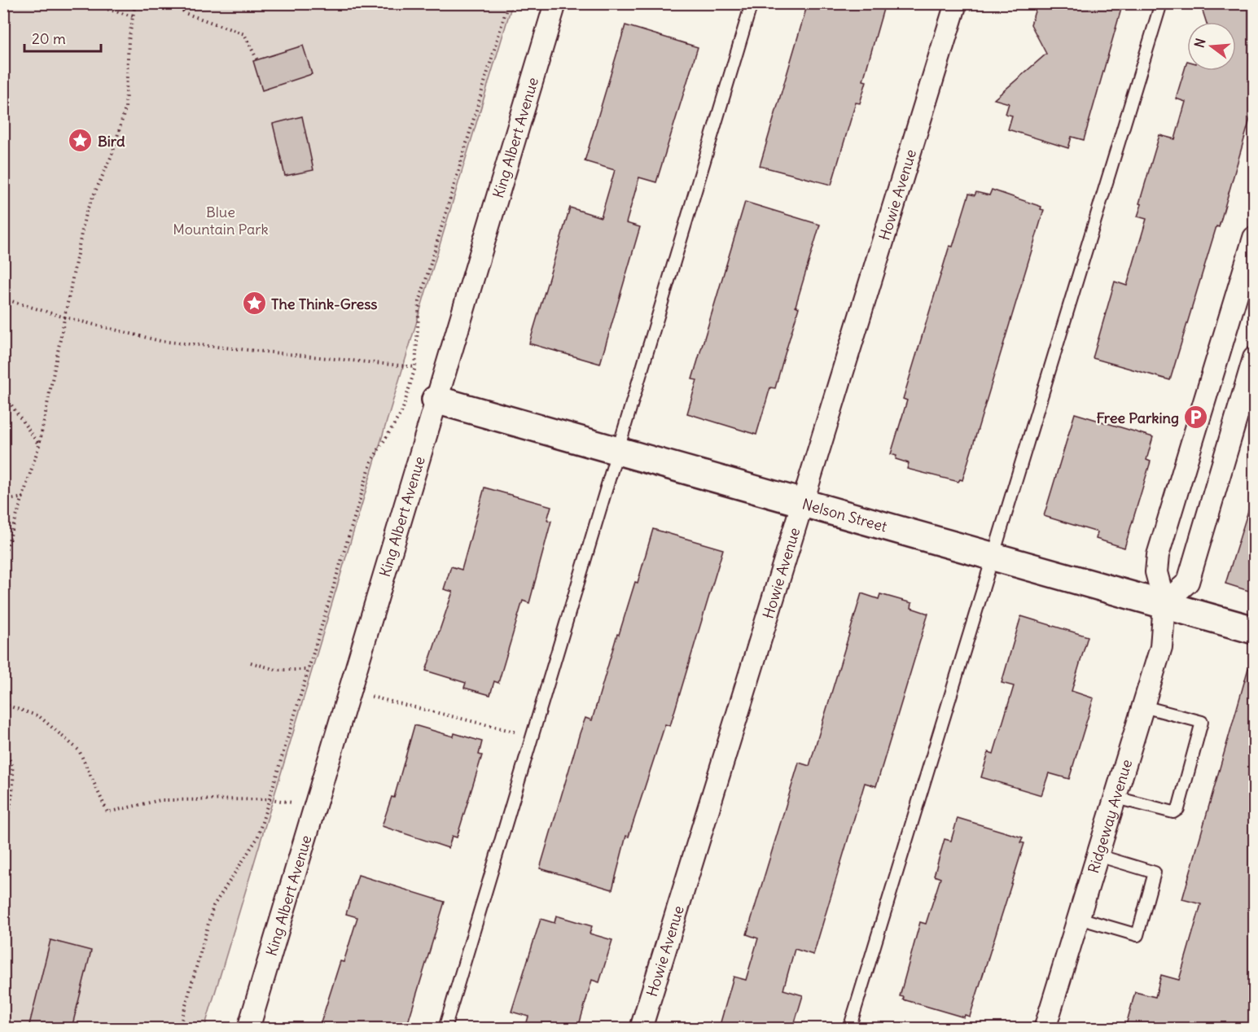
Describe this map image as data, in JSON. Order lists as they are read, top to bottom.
{
  "streets": {
    "street": [
      "King Albert Avenue",
      "Howie Avenue",
      "Nelson Street",
      "Ridgeway Avenue"
    ]
  },
  "crossings": [
    ["King Albert Avenue", "Nelson Street"],
    ["Howie Avenue", "Nelson Street"],
    ["Nelson Street", "Ridgeway Avenue"]
  ],
  "parks": ["Blue Mountain Park"],
  "places": {
    "place": ["Bird", "The Think-Gress"],
    "parking": ["Free Parking"]
  },
  "scale_bar": "20 m",
  "north": "left"
}
